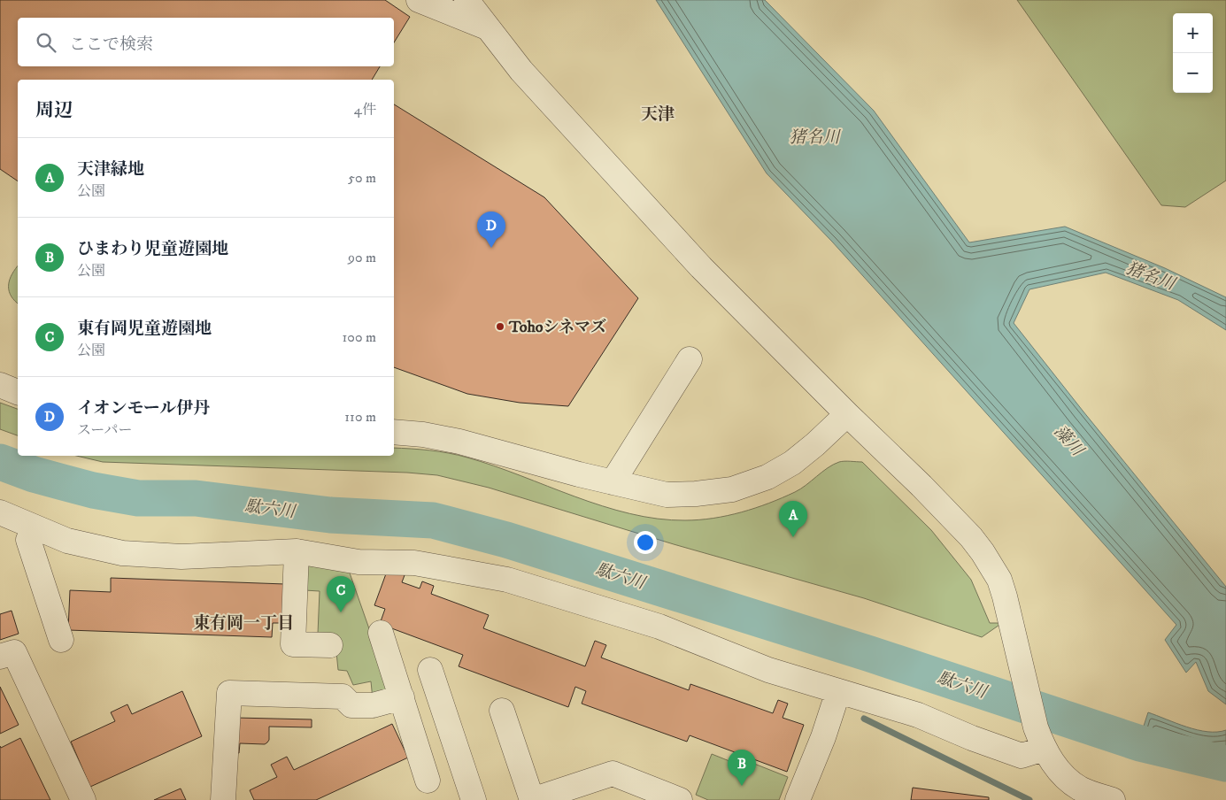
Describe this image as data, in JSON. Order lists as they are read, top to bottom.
{
  "districts": ["天津", "東有岡一丁目"],
  "water": ["猪名川", "藻川", "駄六川"],
  "places": ["Tohoシネマズ"],
  "page": {
    "map_buttons": ["+", "−"],
    "search": "ここで検索",
    "heading": ["周辺", "4件"],
    "list": [
      {
        "mark": "A",
        "name": "天津緑地",
        "note": "公園",
        "value": "50 m"
      },
      {
        "mark": "B",
        "name": "ひまわり児童遊園地",
        "note": "公園",
        "value": "90 m"
      },
      {
        "mark": "C",
        "name": "東有岡児童遊園地",
        "note": "公園",
        "value": "100 m"
      },
      {
        "mark": "D",
        "name": "イオンモール伊丹",
        "note": "スーパー",
        "value": "110 m"
      }
    ],
    "pins": [
      "D",
      "A",
      "C",
      "B"
    ]
  }
}
